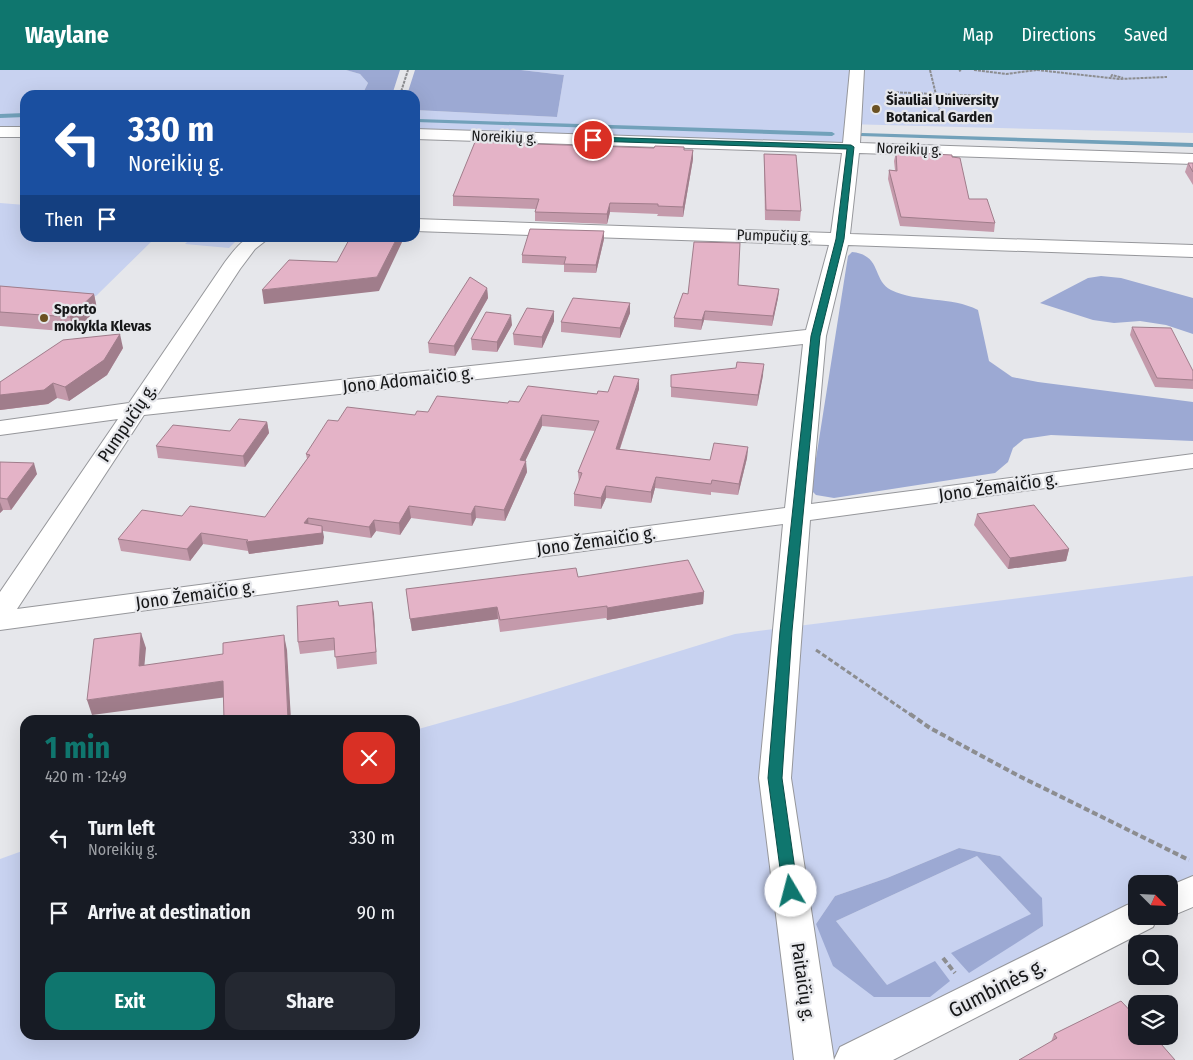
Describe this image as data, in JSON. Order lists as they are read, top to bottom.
{
  "streets": {
    "street": [
      "Noreikių g.",
      "Pumpučių g.",
      "Jono Adomaičio g.",
      "Jono Žemaičio g.",
      "Paitaičių g.",
      "Gumbinės g."
    ]
  },
  "crossings": [
    ["Noreikių g.", "Paitaičių g."],
    ["Pumpučių g.", "Jono Adomaičio g."],
    ["Pumpučių g.", "Paitaičių g."],
    ["Jono Adomaičio g.", "Paitaičių g."],
    ["Jono Žemaičio g.", "Paitaičių g."]
  ],
  "places": ["Šiauliai University Botanical Garden", "Sporto mokykla Klevas"],
  "north": "bottom right",
  "page": {
    "header": "Waylane",
    "nav": ["Map", "Directions", "Saved"],
    "turn": ["330 m", "Noreikių g."],
    "then": "Then",
    "heading": ["1 min", "420 m · 12:49"],
    "list": [
      {
        "name": "Turn left",
        "note": "Noreikių g.",
        "value": "330 m"
      },
      {
        "name": "Arrive at destination",
        "value": "90 m"
      }
    ],
    "buttons": ["Exit", "Share"]
  }
}
